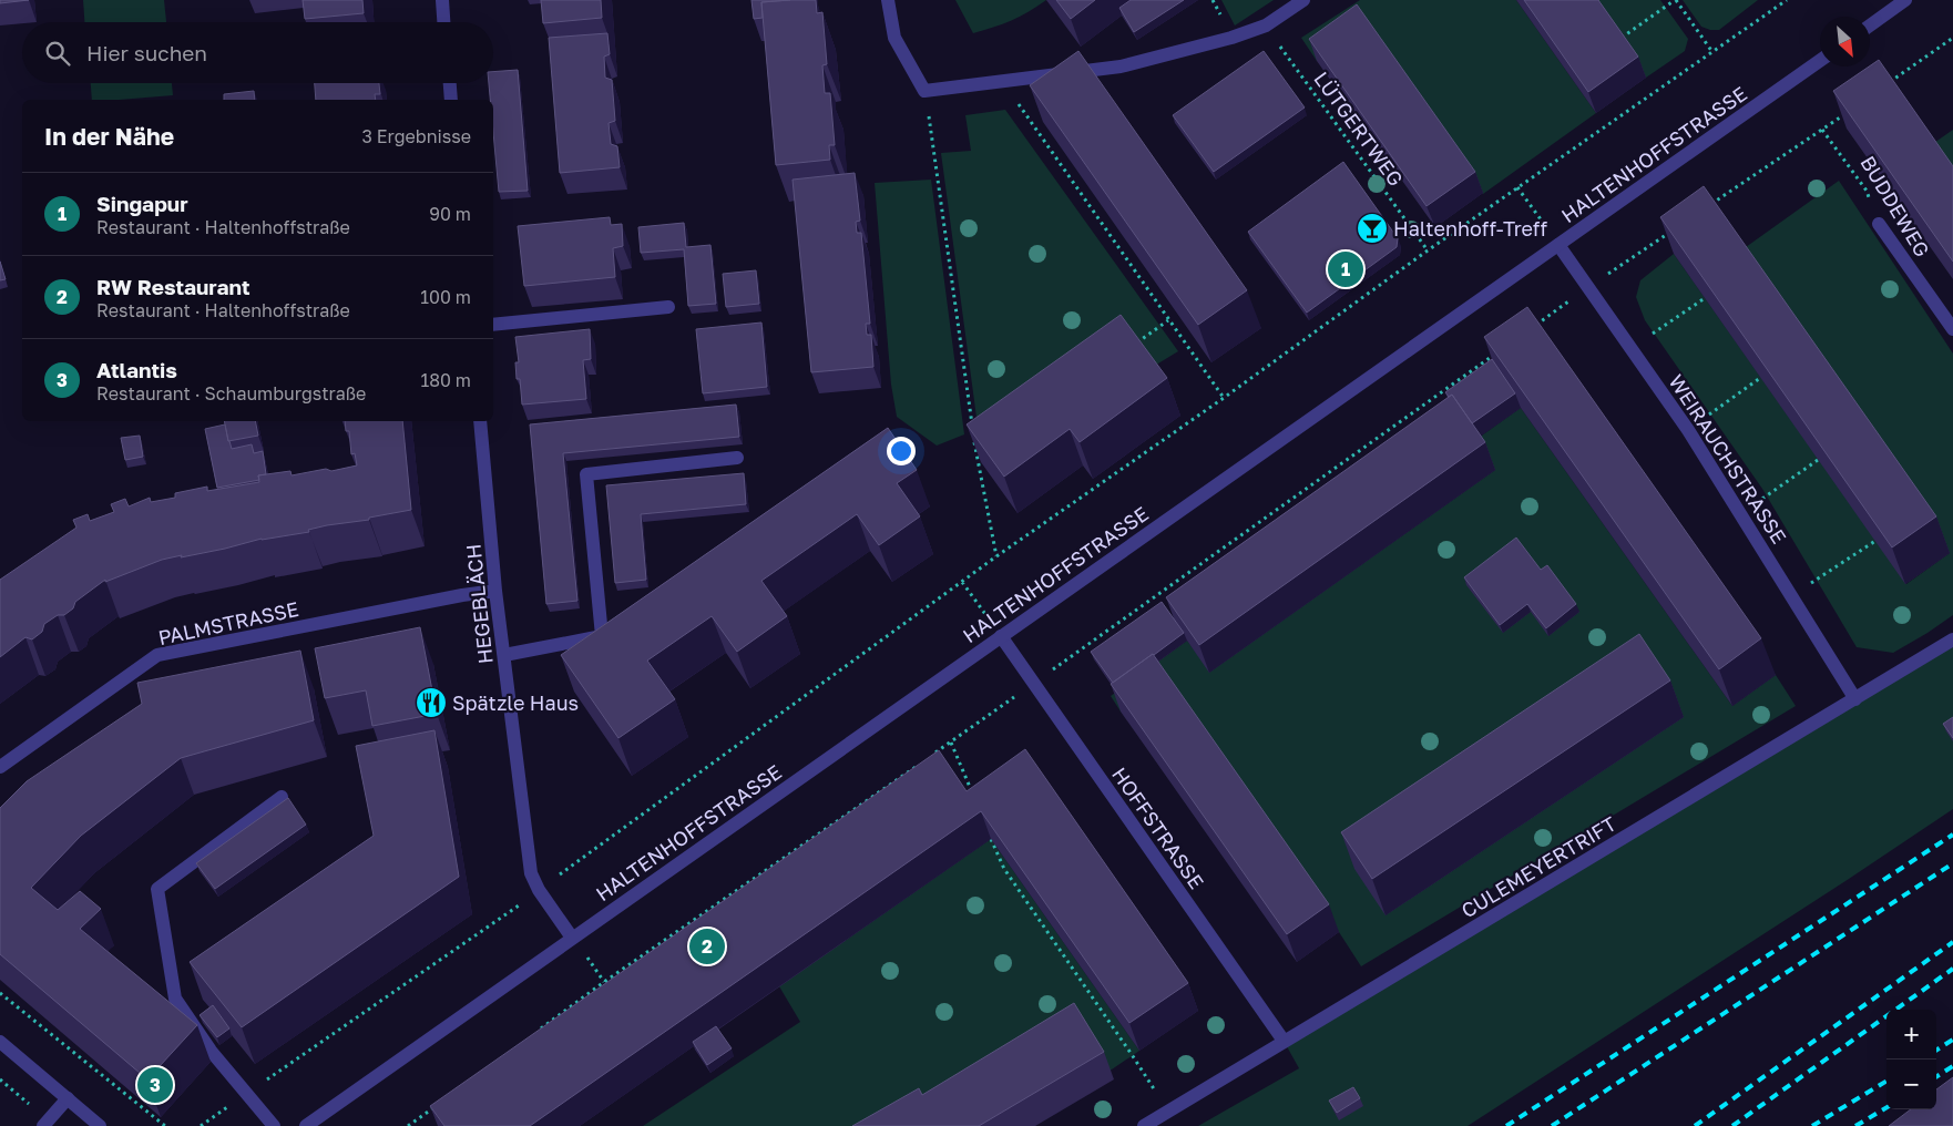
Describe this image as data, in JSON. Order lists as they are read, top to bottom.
{
  "streets": {
    "street": [
      "HALTENHOFFSTRASSE",
      "BUDDEWEG",
      "WEIRAUCHSTRASSE",
      "HEGEBLÄCH",
      "PALMSTRASSE",
      "HOFFSTRASSE",
      "CULEMEYERTRIFT"
    ],
    "path": ["LÜTGERTWEG"]
  },
  "crossings": [
    ["HALTENHOFFSTRASSE", "WEIRAUCHSTRASSE"],
    ["HALTENHOFFSTRASSE", "HEGEBLÄCH"],
    ["HALTENHOFFSTRASSE", "HOFFSTRASSE"],
    ["WEIRAUCHSTRASSE", "CULEMEYERTRIFT"],
    ["HEGEBLÄCH", "PALMSTRASSE"],
    ["HOFFSTRASSE", "CULEMEYERTRIFT"]
  ],
  "places": {
    "bar": ["Haltenhoff-Treff"],
    "restaurant": ["Spätzle Haus"]
  },
  "north": "bottom right",
  "page": {
    "search": "Hier suchen",
    "heading": ["In der Nähe", "3 Ergebnisse"],
    "list": [
      {
        "mark": "1",
        "name": "Singapur",
        "note": "Restaurant · Haltenhoffstraße",
        "value": "90 m"
      },
      {
        "mark": "2",
        "name": "RW Restaurant",
        "note": "Restaurant · Haltenhoffstraße",
        "value": "100 m"
      },
      {
        "mark": "3",
        "name": "Atlantis",
        "note": "Restaurant · Schaumburgstraße",
        "value": "180 m"
      }
    ],
    "pins": ["1", "2", "3"],
    "map_buttons": ["+", "−"]
  }
}
